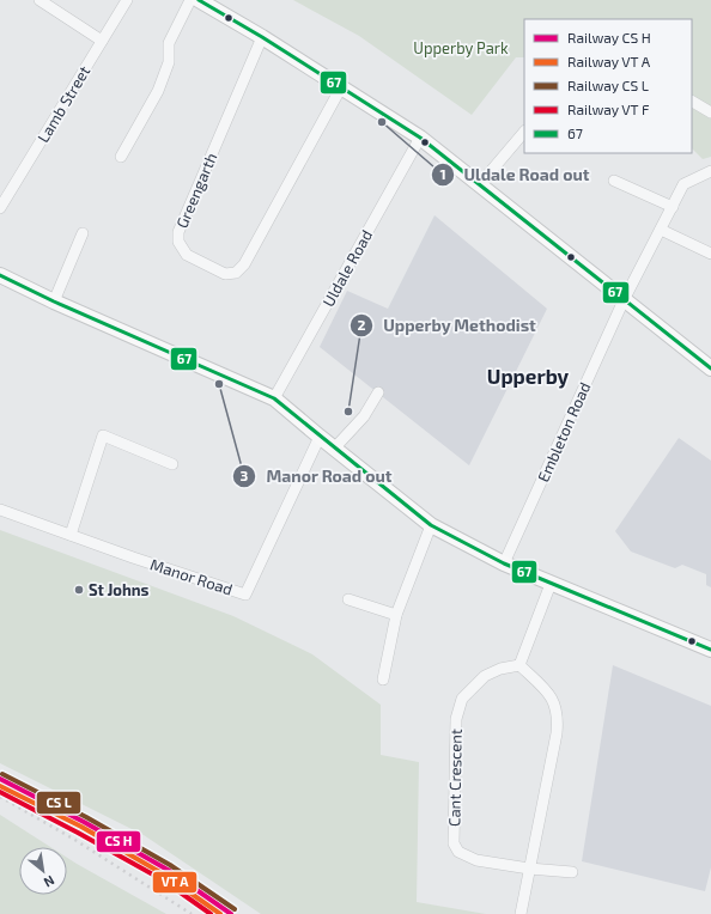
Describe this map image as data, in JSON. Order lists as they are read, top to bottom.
{
  "streets": {
    "street": [
      "Lamb Street",
      "Greengarth",
      "Uldale Road",
      "Embleton Road",
      "Manor Road",
      "Cant Crescent"
    ]
  },
  "districts": ["Upperby"],
  "parks": ["Upperby Park"],
  "places": [
    "Uldale Road out",
    "Manor Road out",
    "Upperby Methodist",
    "St Johns"
  ],
  "lines": ["transit line 67"],
  "legend": [
    "Railway CS H",
    "Railway VT A",
    "Railway CS L",
    "Railway VT F",
    "67"
  ],
  "north": "bottom right"
}
